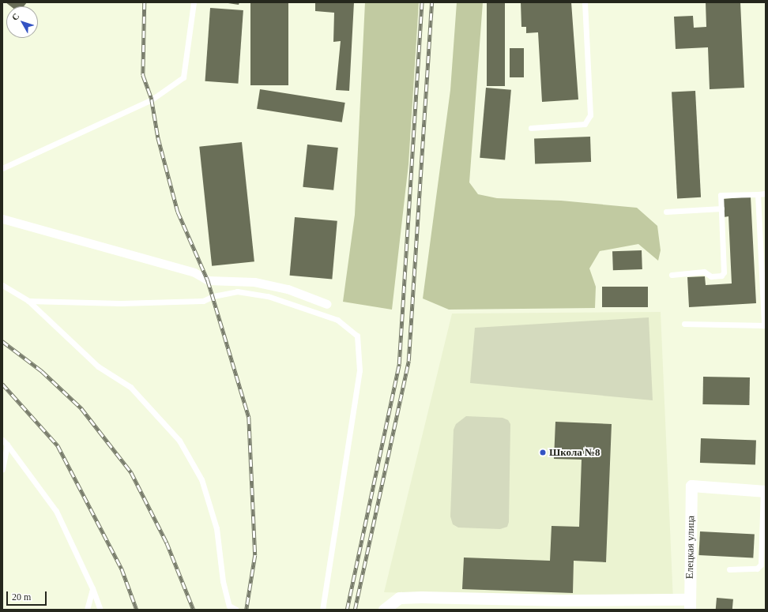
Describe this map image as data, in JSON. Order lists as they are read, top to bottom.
{
  "streets": {
    "street": ["Елецкая улица"]
  },
  "places": ["Школа №8"],
  "scale_bar": "20 m",
  "north": "top left"
}
